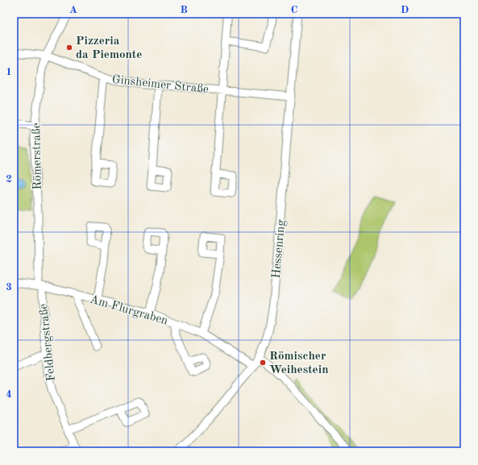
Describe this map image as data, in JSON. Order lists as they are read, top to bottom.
{
  "streets": {
    "street": [
      "Ginsheimer Straße",
      "Römerstraße",
      "Hessenring",
      "Am Flurgraben",
      "Feldbergstraße"
    ]
  },
  "crossings": [
    ["Ginsheimer Straße", "Römerstraße"],
    ["Ginsheimer Straße", "Hessenring"],
    ["Römerstraße", "Am Flurgraben"],
    ["Römerstraße", "Feldbergstraße"],
    ["Hessenring", "Am Flurgraben"],
    ["Am Flurgraben", "Feldbergstraße"]
  ],
  "places": ["Pizzeria da Piemonte", "Römischer Weihestein"],
  "grid": {
    "columns": [
      "A",
      "B",
      "C",
      "D"
    ],
    "rows": [
      "1",
      "2",
      "3",
      "4"
    ]
  }
}
